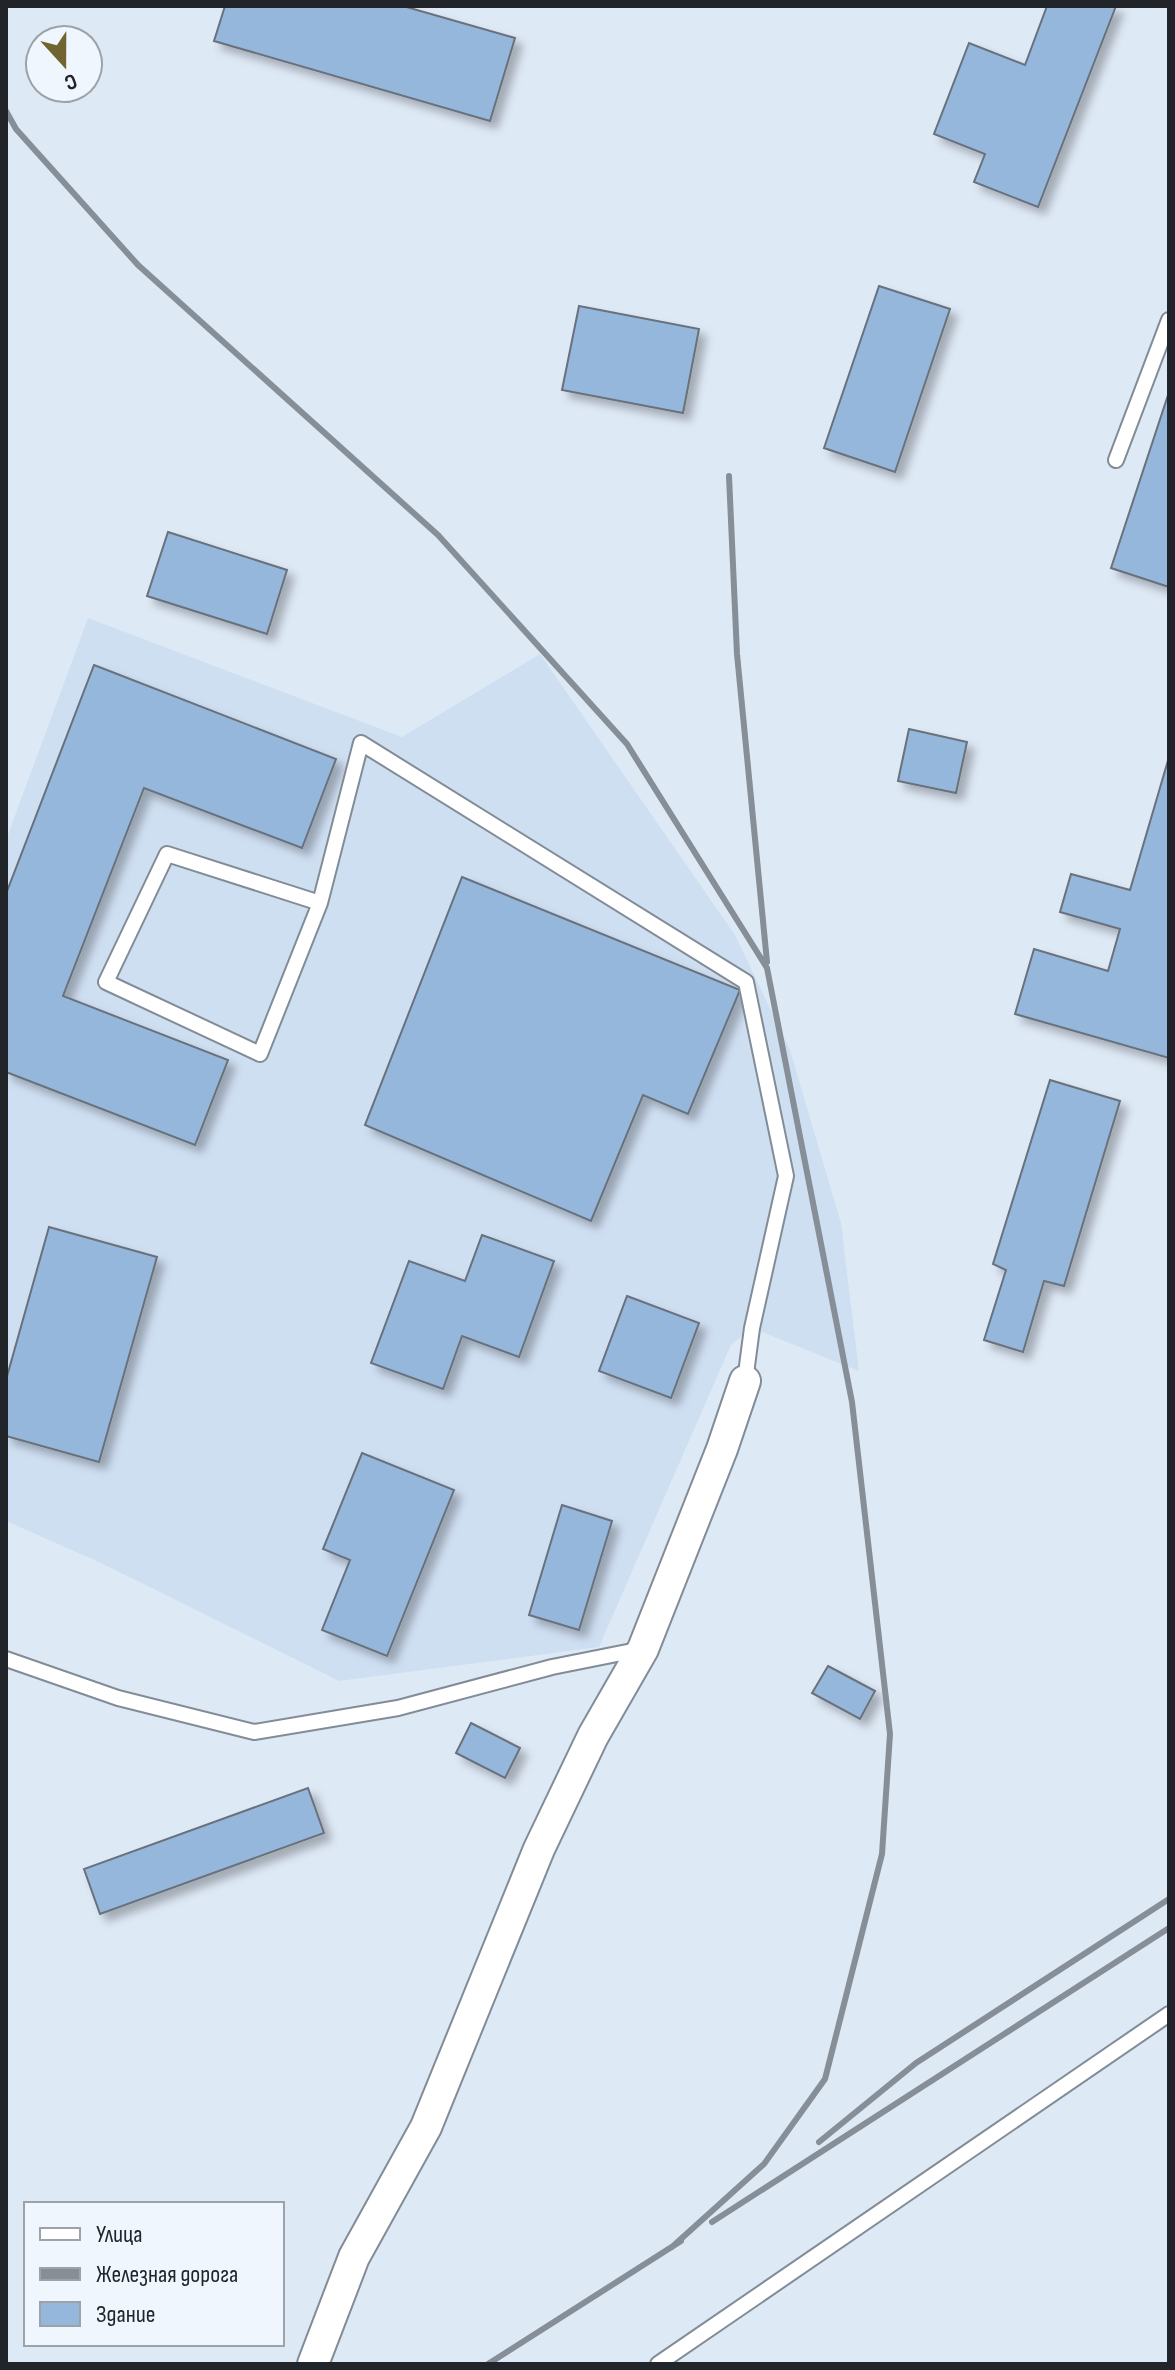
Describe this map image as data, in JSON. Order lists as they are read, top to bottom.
{
  "legend": ["Улица", "Железная дорога", "Здание"],
  "north": "bottom"
}
